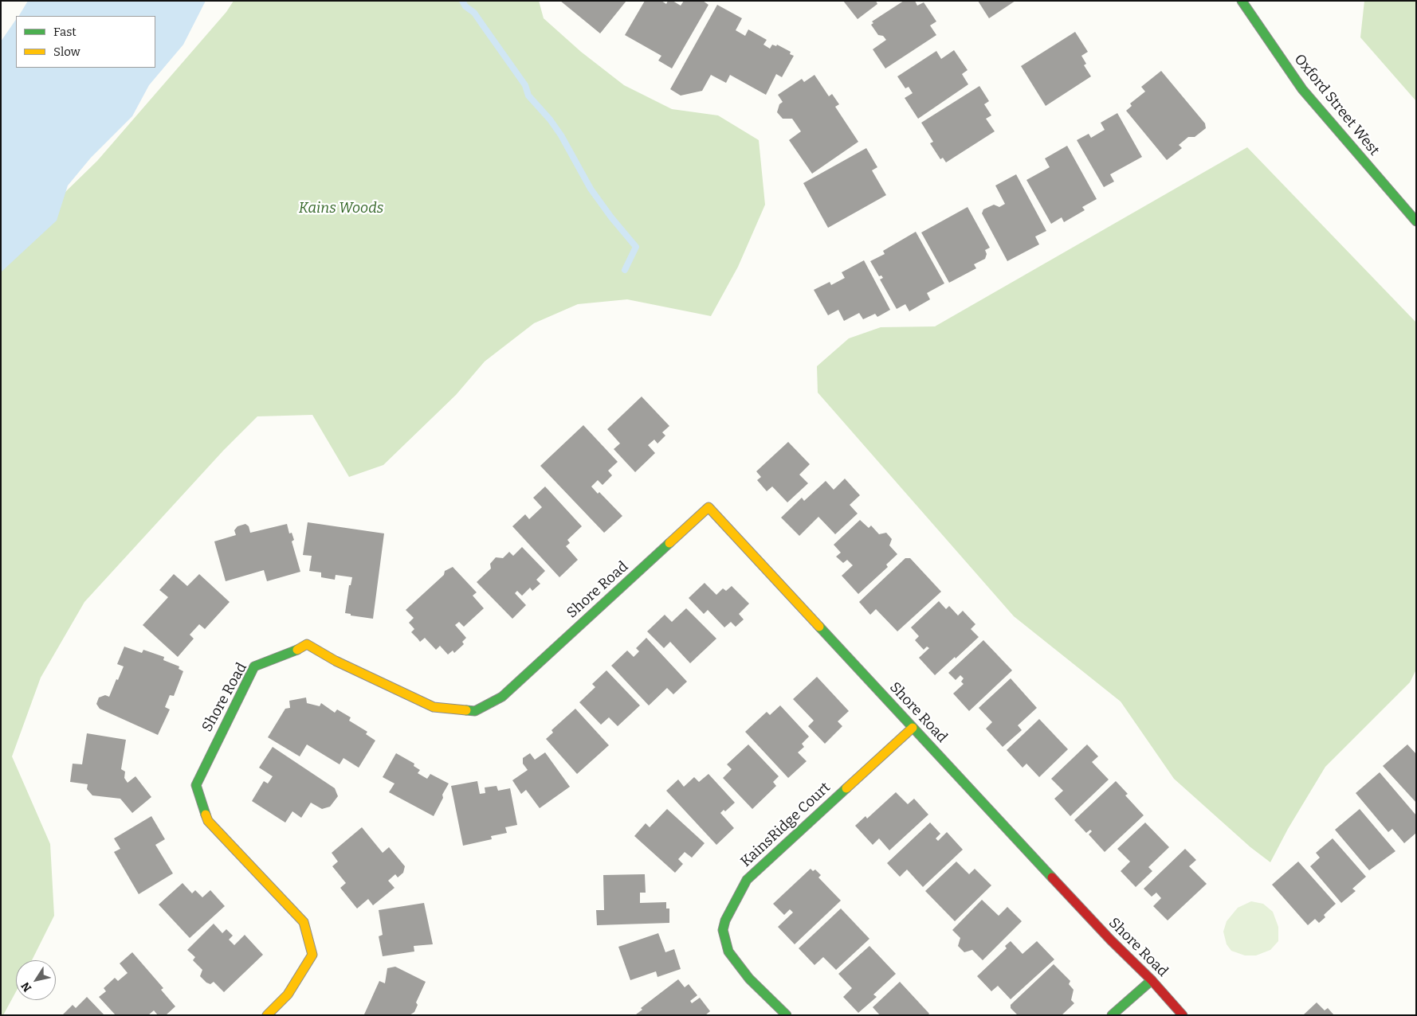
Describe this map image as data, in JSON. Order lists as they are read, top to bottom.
{
  "streets": {
    "street": ["Oxford Street West", "Shore Road", "KainsRidge Court"]
  },
  "crossings": [
    ["Shore Road", "KainsRidge Court"]
  ],
  "parks": ["Kains Woods"],
  "legend": ["Fast", "Slow"],
  "north": "bottom left"
}
